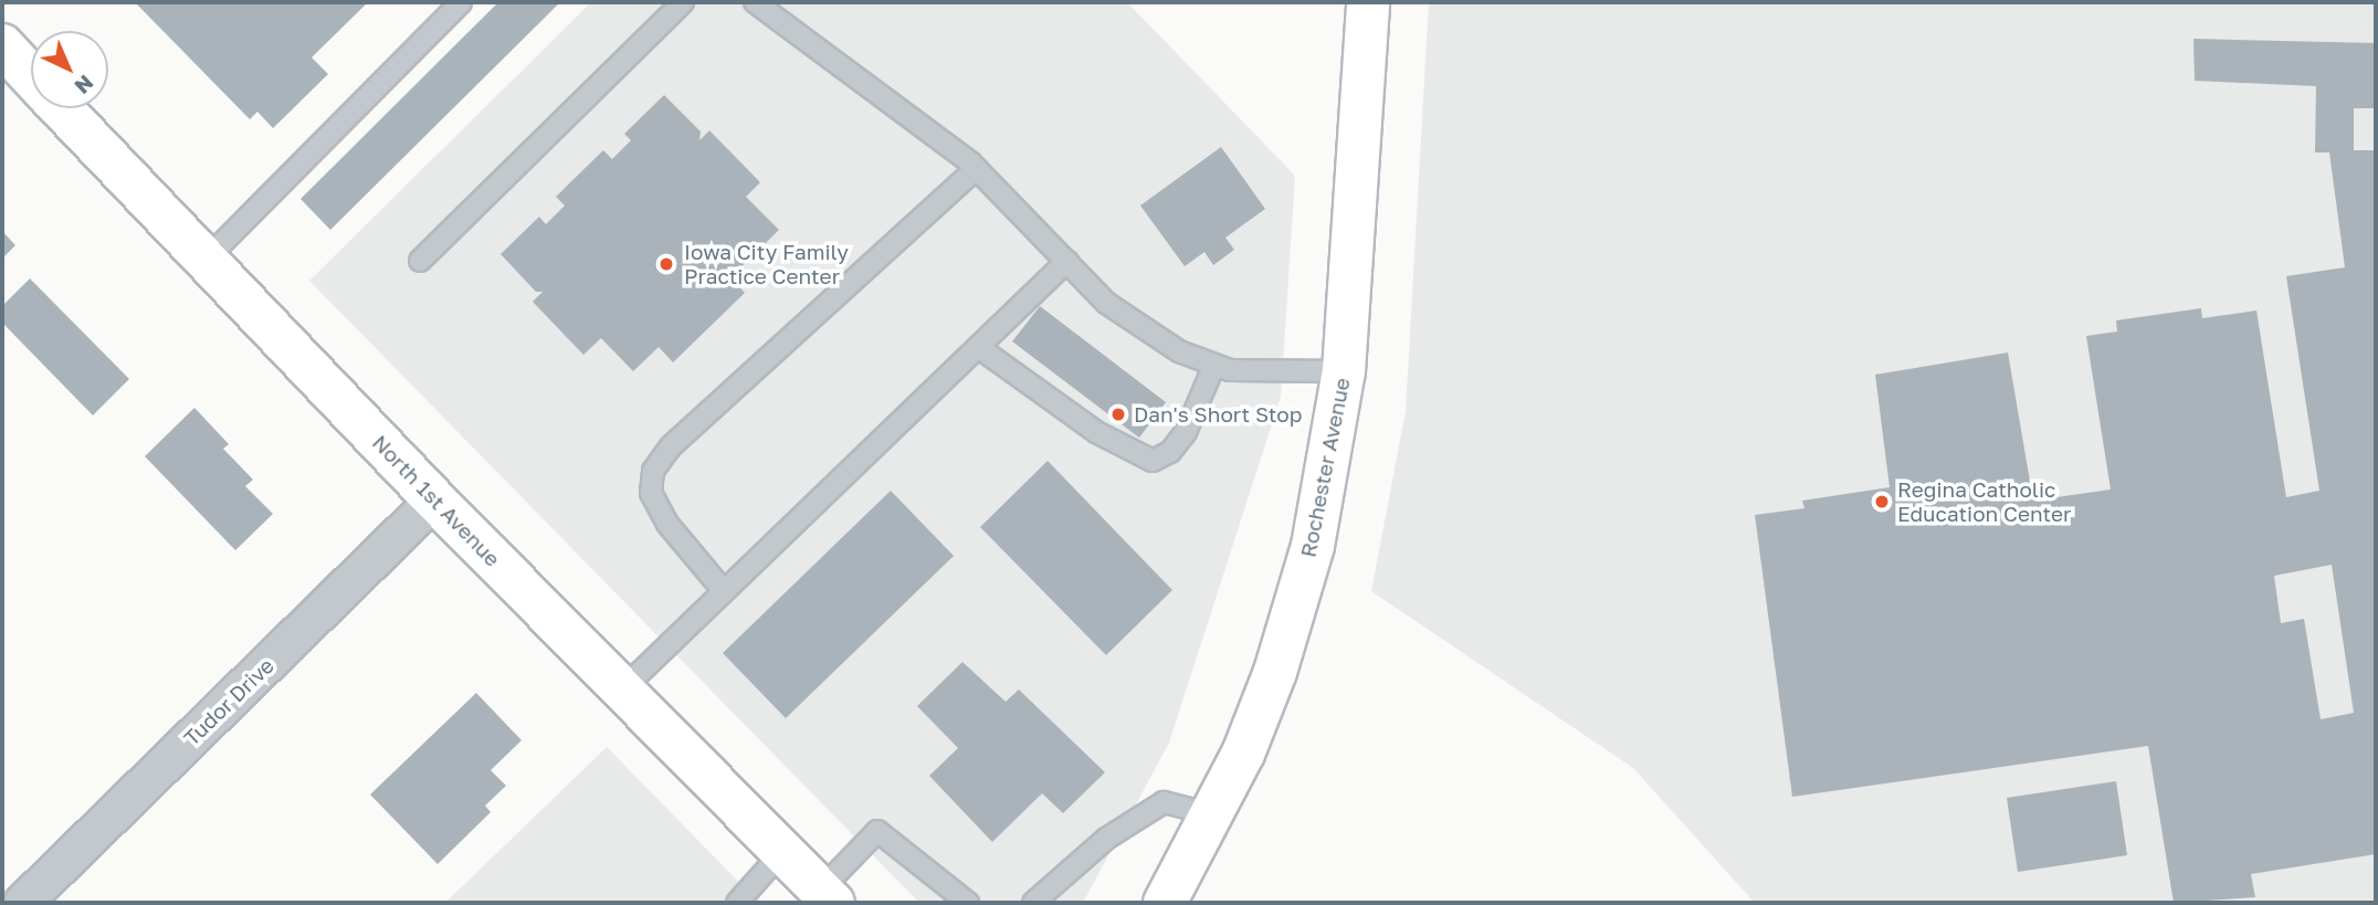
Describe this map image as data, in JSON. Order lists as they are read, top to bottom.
{
  "streets": {
    "main road": ["Rochester Avenue", "North 1st Avenue"],
    "street": ["Tudor Drive"]
  },
  "crossings": [
    ["North 1st Avenue", "Tudor Drive"]
  ],
  "places": ["Iowa City Family Practice Center", "Dan's Short Stop", "Regina Catholic Education Center"],
  "north": "bottom right"
}
